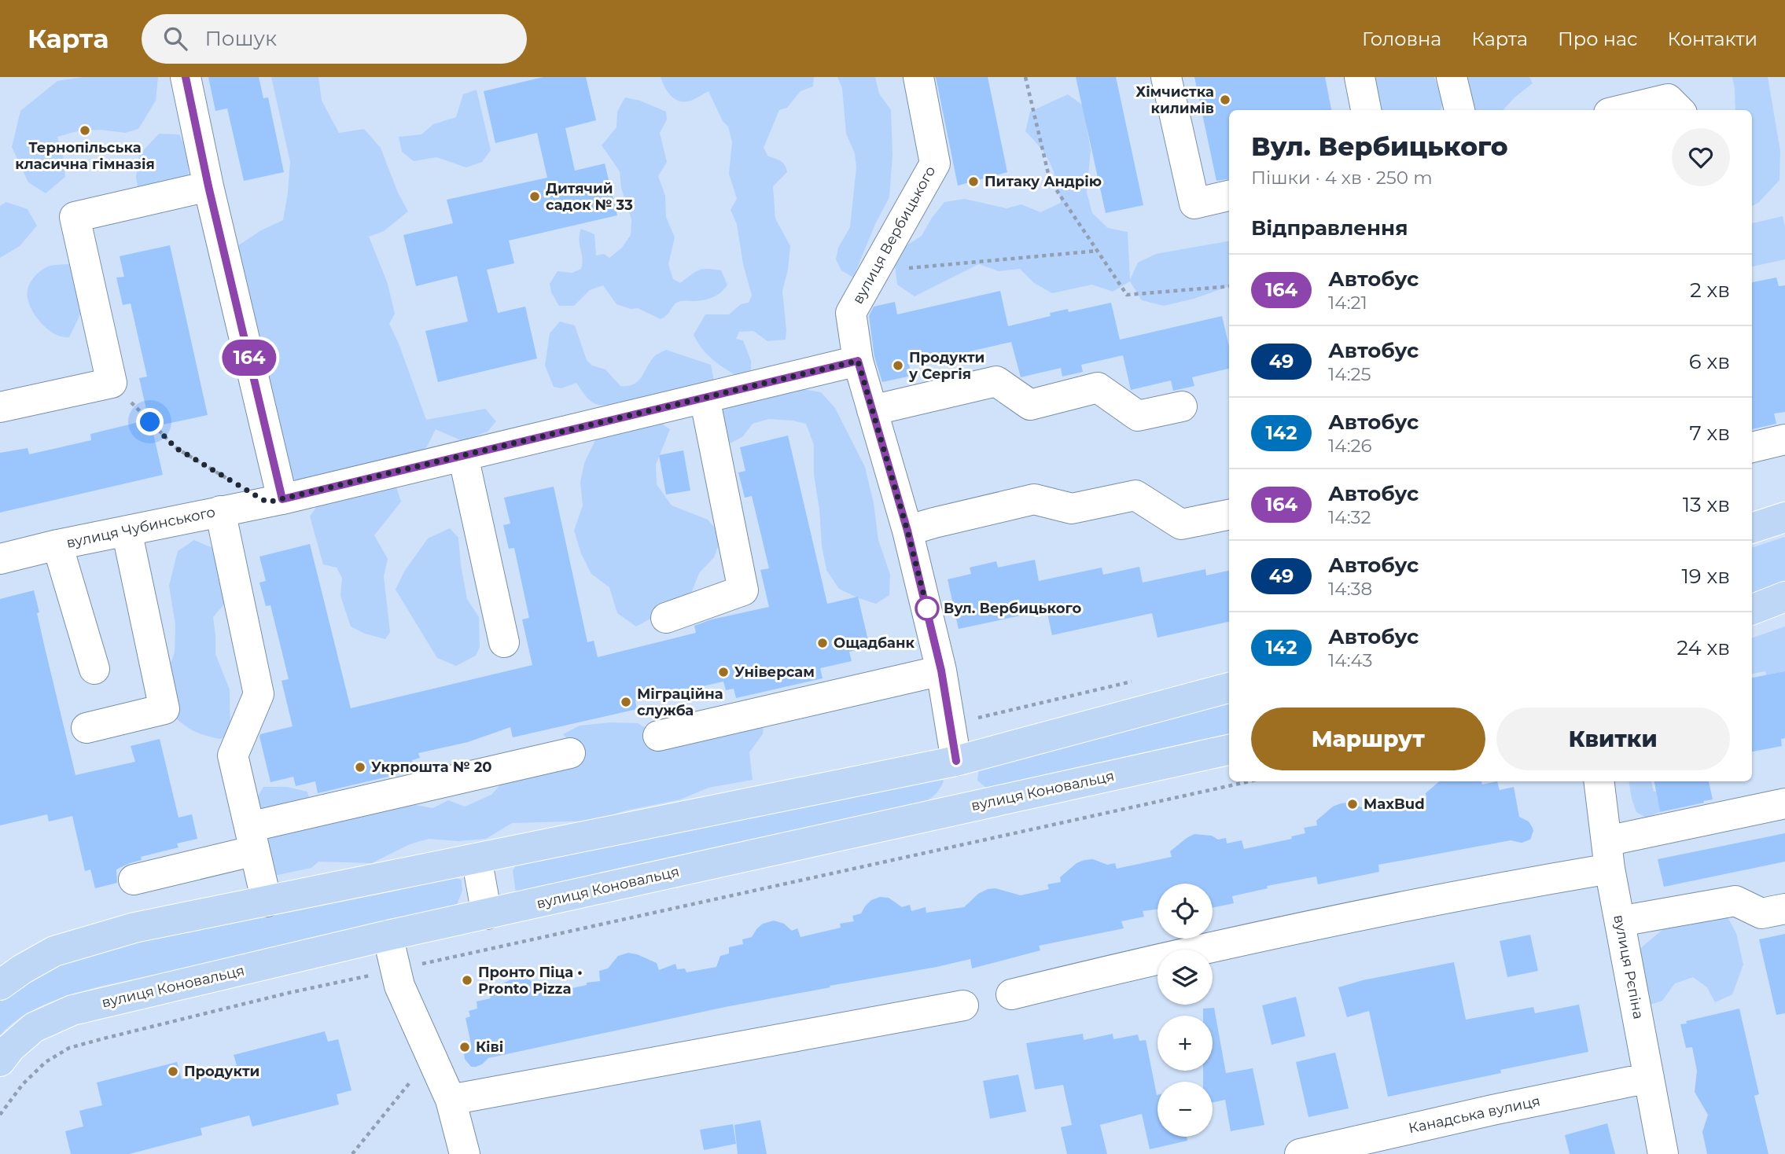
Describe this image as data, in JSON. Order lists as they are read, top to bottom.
{
  "streets": {
    "main road": ["вулиця Коновальця"],
    "street": [
      "вулиця Вербицького",
      "вулиця Чубинського",
      "вулиця Рєпіна",
      "Канадська вулиця"
    ]
  },
  "crossings": [
    ["вулиця Рєпіна", "Канадська вулиця"]
  ],
  "places": [
    "Хімчистка килимів",
    "Тернопільська класична гімназія",
    "Питаку Андрію",
    "Дитячий садок № 33",
    "Продукти у Сергія",
    "Вул. Вербицького",
    "Ощадбанк",
    "Універсам",
    "Міграційна служба",
    "Укрпошта № 20",
    "MaxBud",
    "Пронто Піца • Pronto Pizza",
    "Ківі",
    "Продукти"
  ],
  "lines": ["bus line 164"],
  "page": {
    "header": "Карта",
    "search": "Пошук",
    "nav": [
      "Головна",
      "Карта",
      "Про нас",
      "Контакти"
    ],
    "on_map": "164",
    "heading": [
      ["Вул. Вербицького", "Пішки · 4 хв · 250 m"],
      "Відправлення"
    ],
    "list": [
      {
        "mark": "164",
        "name": "Автобус",
        "note": "14:21",
        "value": "2 хв"
      },
      {
        "mark": "49",
        "name": "Автобус",
        "note": "14:25",
        "value": "6 хв"
      },
      {
        "mark": "142",
        "name": "Автобус",
        "note": "14:26",
        "value": "7 хв"
      },
      {
        "mark": "164",
        "name": "Автобус",
        "note": "14:32",
        "value": "13 хв"
      },
      {
        "mark": "49",
        "name": "Автобус",
        "note": "14:38",
        "value": "19 хв"
      },
      {
        "mark": "142",
        "name": "Автобус",
        "note": "14:43",
        "value": "24 хв"
      }
    ],
    "buttons": ["Маршрут", "Квитки"],
    "map_buttons": ["+", "−"]
  }
}
